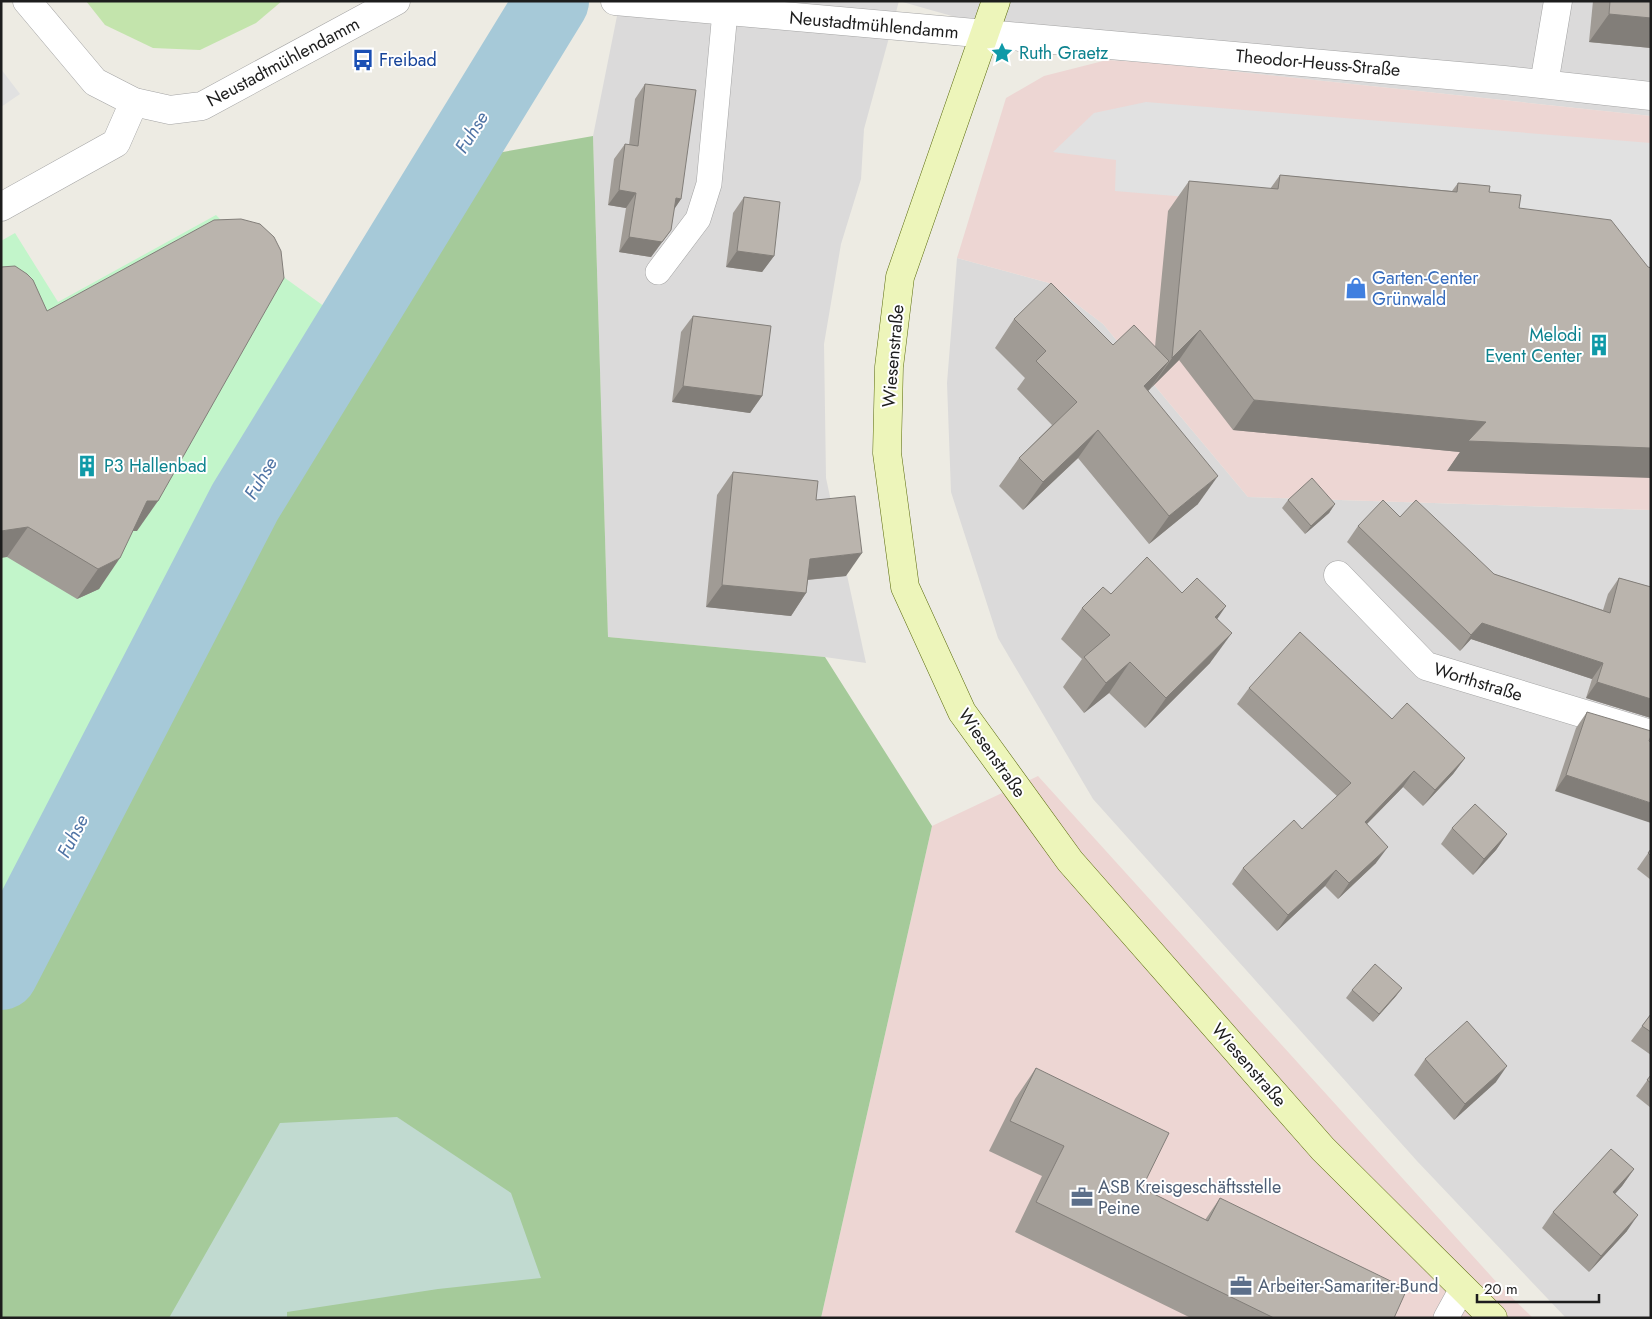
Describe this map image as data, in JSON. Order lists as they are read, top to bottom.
{
  "streets": {
    "street": [
      "Neustadtmühlendamm",
      "Theodor-Heuss-Straße",
      "Wiesenstraße",
      "Worthstraße"
    ]
  },
  "crossings": [
    ["Neustadtmühlendamm", "Theodor-Heuss-Straße"],
    ["Neustadtmühlendamm", "Wiesenstraße"],
    ["Theodor-Heuss-Straße", "Wiesenstraße"]
  ],
  "water": ["Fuhse"],
  "places": {
    "place": ["Ruth Graetz"],
    "bus stop": ["Freibad"],
    "shop": ["Garten-Center Grünwald"],
    "building": ["Melodi Event Center", "P3 Hallenbad"],
    "office": ["ASB Kreisgeschäftsstelle Peine", "Arbeiter-Samariter-Bund"]
  },
  "scale_bar": "20 m"
}
